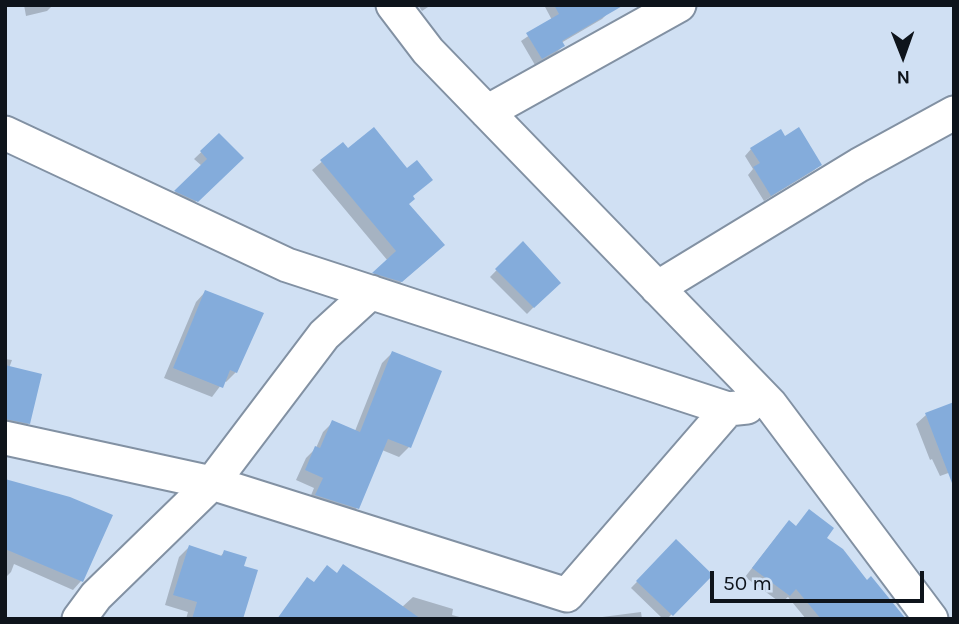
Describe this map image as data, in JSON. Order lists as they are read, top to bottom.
{
  "scale_bar": "50 m",
  "north": "bottom"
}
